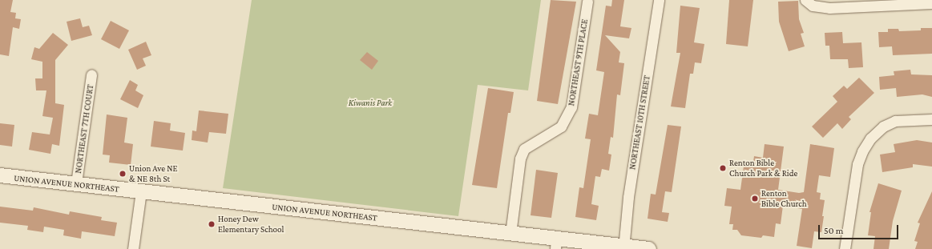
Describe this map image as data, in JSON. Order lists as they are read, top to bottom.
{
  "streets": {
    "street": [
      "NORTHEAST 9TH PLACE",
      "NORTHEAST 10TH STREET",
      "NORTHEAST 7TH COURT",
      "UNION AVENUE NORTHEAST"
    ]
  },
  "crossings": [
    ["NORTHEAST 9TH PLACE", "UNION AVENUE NORTHEAST"],
    ["NORTHEAST 10TH STREET", "UNION AVENUE NORTHEAST"],
    ["NORTHEAST 7TH COURT", "UNION AVENUE NORTHEAST"]
  ],
  "parks": ["Kiwanis Park"],
  "places": [
    "Renton Bible Church Park & Ride",
    "Union Ave NE & NE 8th St",
    "Renton Bible Church",
    "Honey Dew Elementary School"
  ],
  "scale_bar": "50 m"
}
